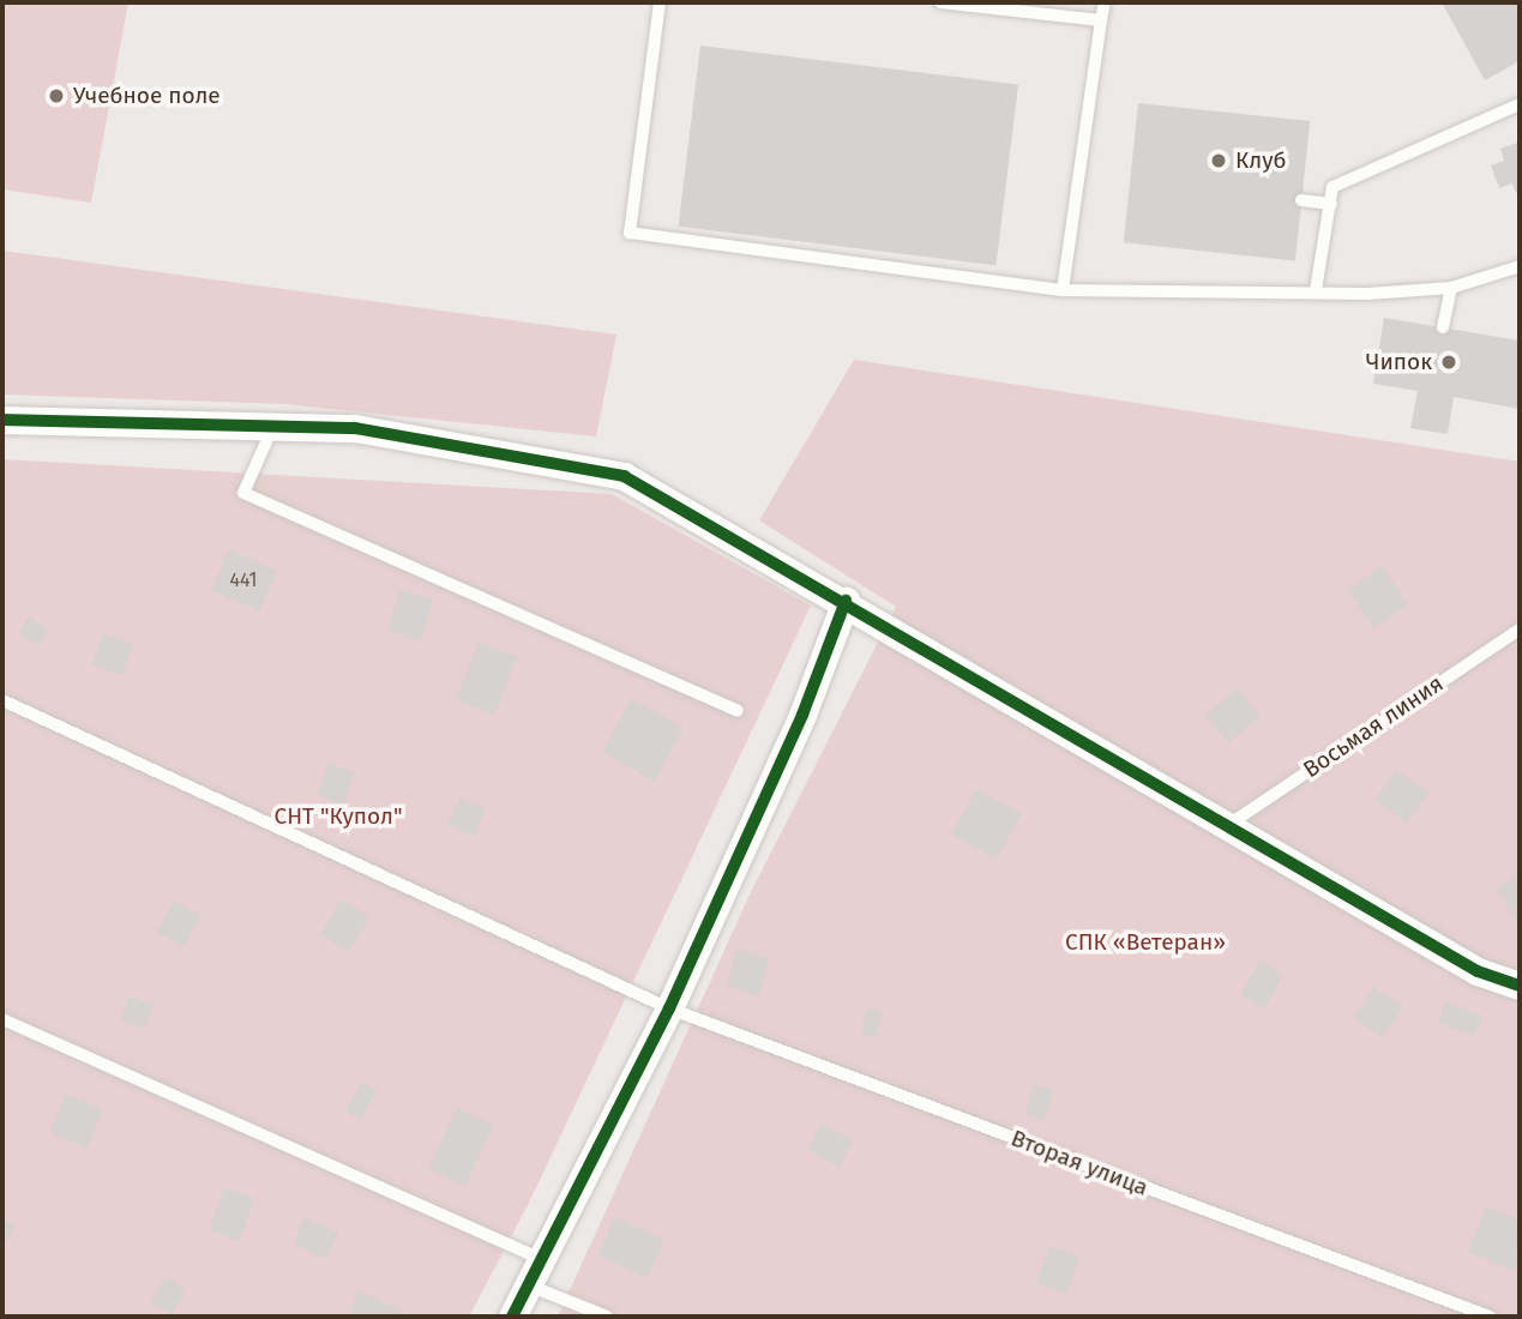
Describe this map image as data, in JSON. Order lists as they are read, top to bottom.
{
  "streets": {
    "lane": ["Восьмая линия", "Вторая улица"]
  },
  "parks": ["СНТ \"Купол\"", "СПК «Ветеран»"],
  "places": ["Учебное поле", "Клуб", "Чипок"],
  "house_numbers": ["441"]
}
